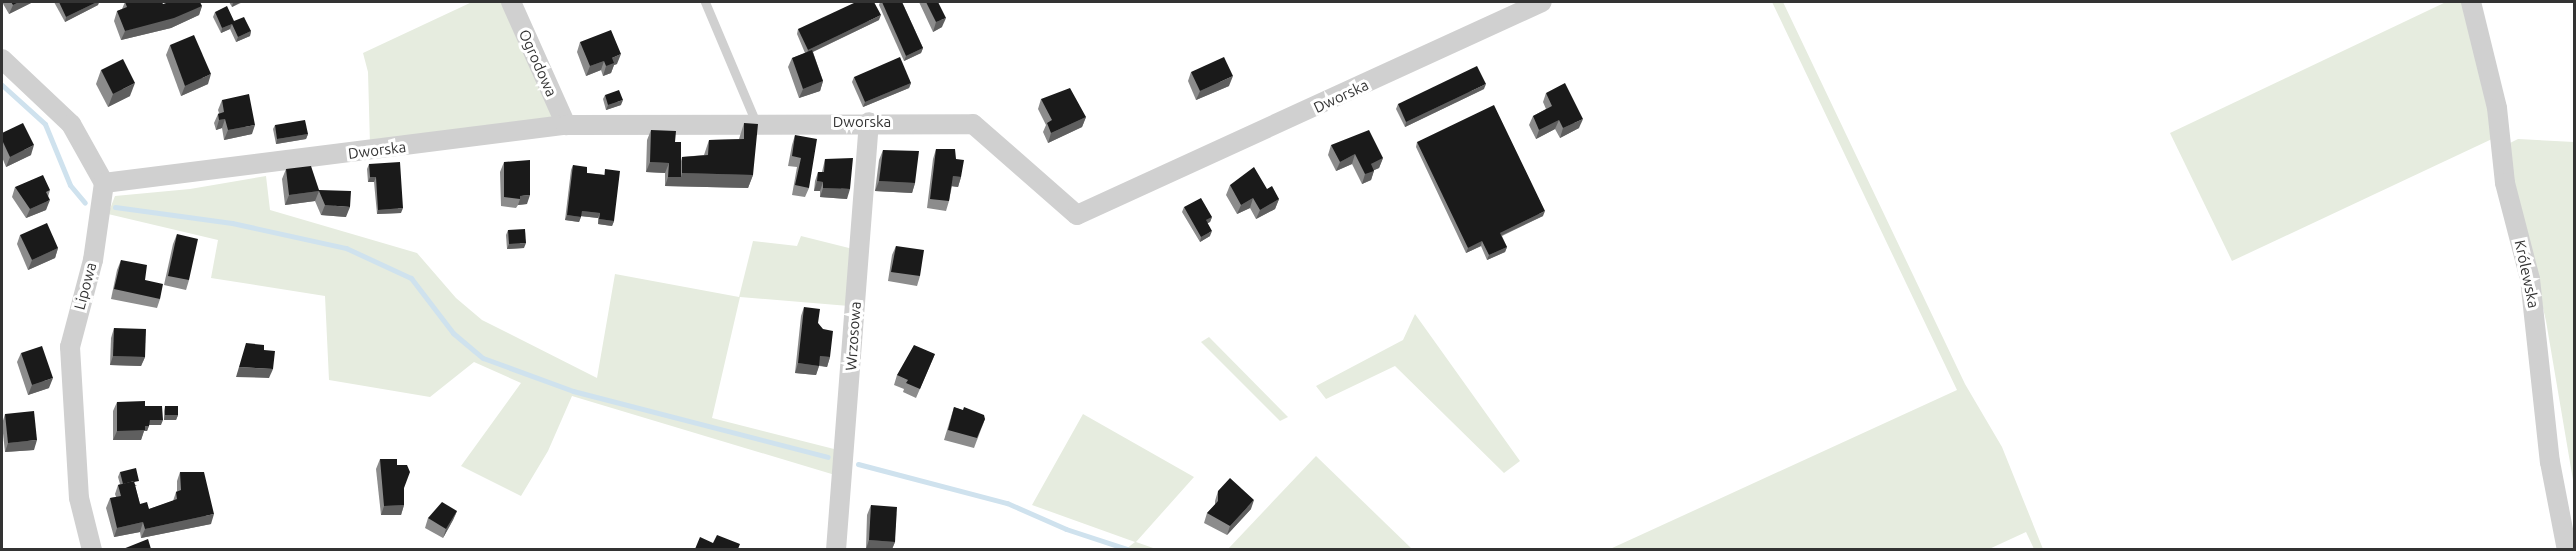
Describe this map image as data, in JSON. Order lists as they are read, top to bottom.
{
  "streets": {
    "street": [
      "Ogrodowa",
      "Dworska",
      "Królewska",
      "Lipowa",
      "Wrzosowa"
    ]
  },
  "crossings": [
    ["Ogrodowa", "Dworska"],
    ["Dworska", "Lipowa"],
    ["Dworska", "Wrzosowa"]
  ]
}
